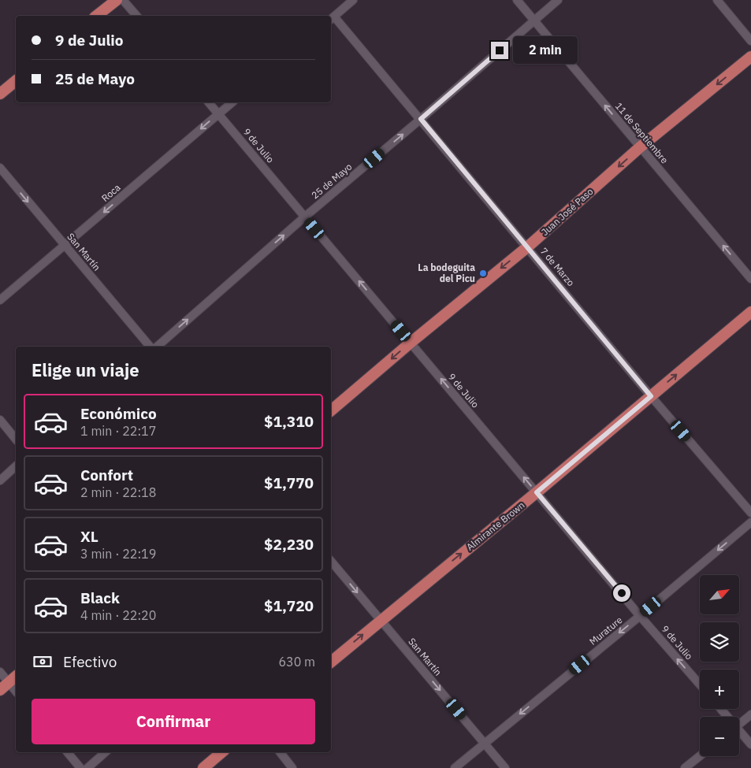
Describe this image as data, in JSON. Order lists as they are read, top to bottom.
{
  "streets": {
    "main road": ["Juan José Paso", "Almirante Brown"],
    "street": [
      "11 de Septiembre",
      "9 de Julio",
      "25 de Mayo",
      "Roca",
      "San Martín",
      "7 de Marzo",
      "Murature"
    ]
  },
  "crossings": [
    ["11 de Septiembre", "25 de Mayo"],
    ["11 de Septiembre", "Juan José Paso"],
    ["9 de Julio", "25 de Mayo"],
    ["9 de Julio", "Roca"],
    ["9 de Julio", "Juan José Paso"],
    ["9 de Julio", "Almirante Brown"],
    ["9 de Julio", "Murature"],
    ["25 de Mayo", "7 de Marzo"],
    ["Roca", "San Martín"],
    ["Juan José Paso", "7 de Marzo"],
    ["San Martín", "Almirante Brown"],
    ["San Martín", "Murature"],
    ["7 de Marzo", "Almirante Brown"]
  ],
  "one_way": [
    "11 de Septiembre",
    "9 de Julio",
    "25 de Mayo",
    "Roca",
    "Juan José Paso",
    "San Martín",
    "Almirante Brown",
    "Murature"
  ],
  "places": ["La bodeguita del Picu"],
  "north": "top right",
  "page": {
    "banner": ["9 de Julio", "25 de Mayo"],
    "bubble": "2 min",
    "heading": "Elige un viaje",
    "list": [
      {
        "name": "Económico",
        "note": "1 min · 22:17",
        "value": "$1,310"
      },
      {
        "name": "Confort",
        "note": "2 min · 22:18",
        "value": "$1,770"
      },
      {
        "name": "XL",
        "note": "3 min · 22:19",
        "value": "$2,230"
      },
      {
        "name": "Black",
        "note": "4 min · 22:20",
        "value": "$1,720"
      }
    ],
    "map_buttons": ["+", "−"],
    "pay": ["Efectivo", "630 m"],
    "buttons": "Confirmar"
  }
}
